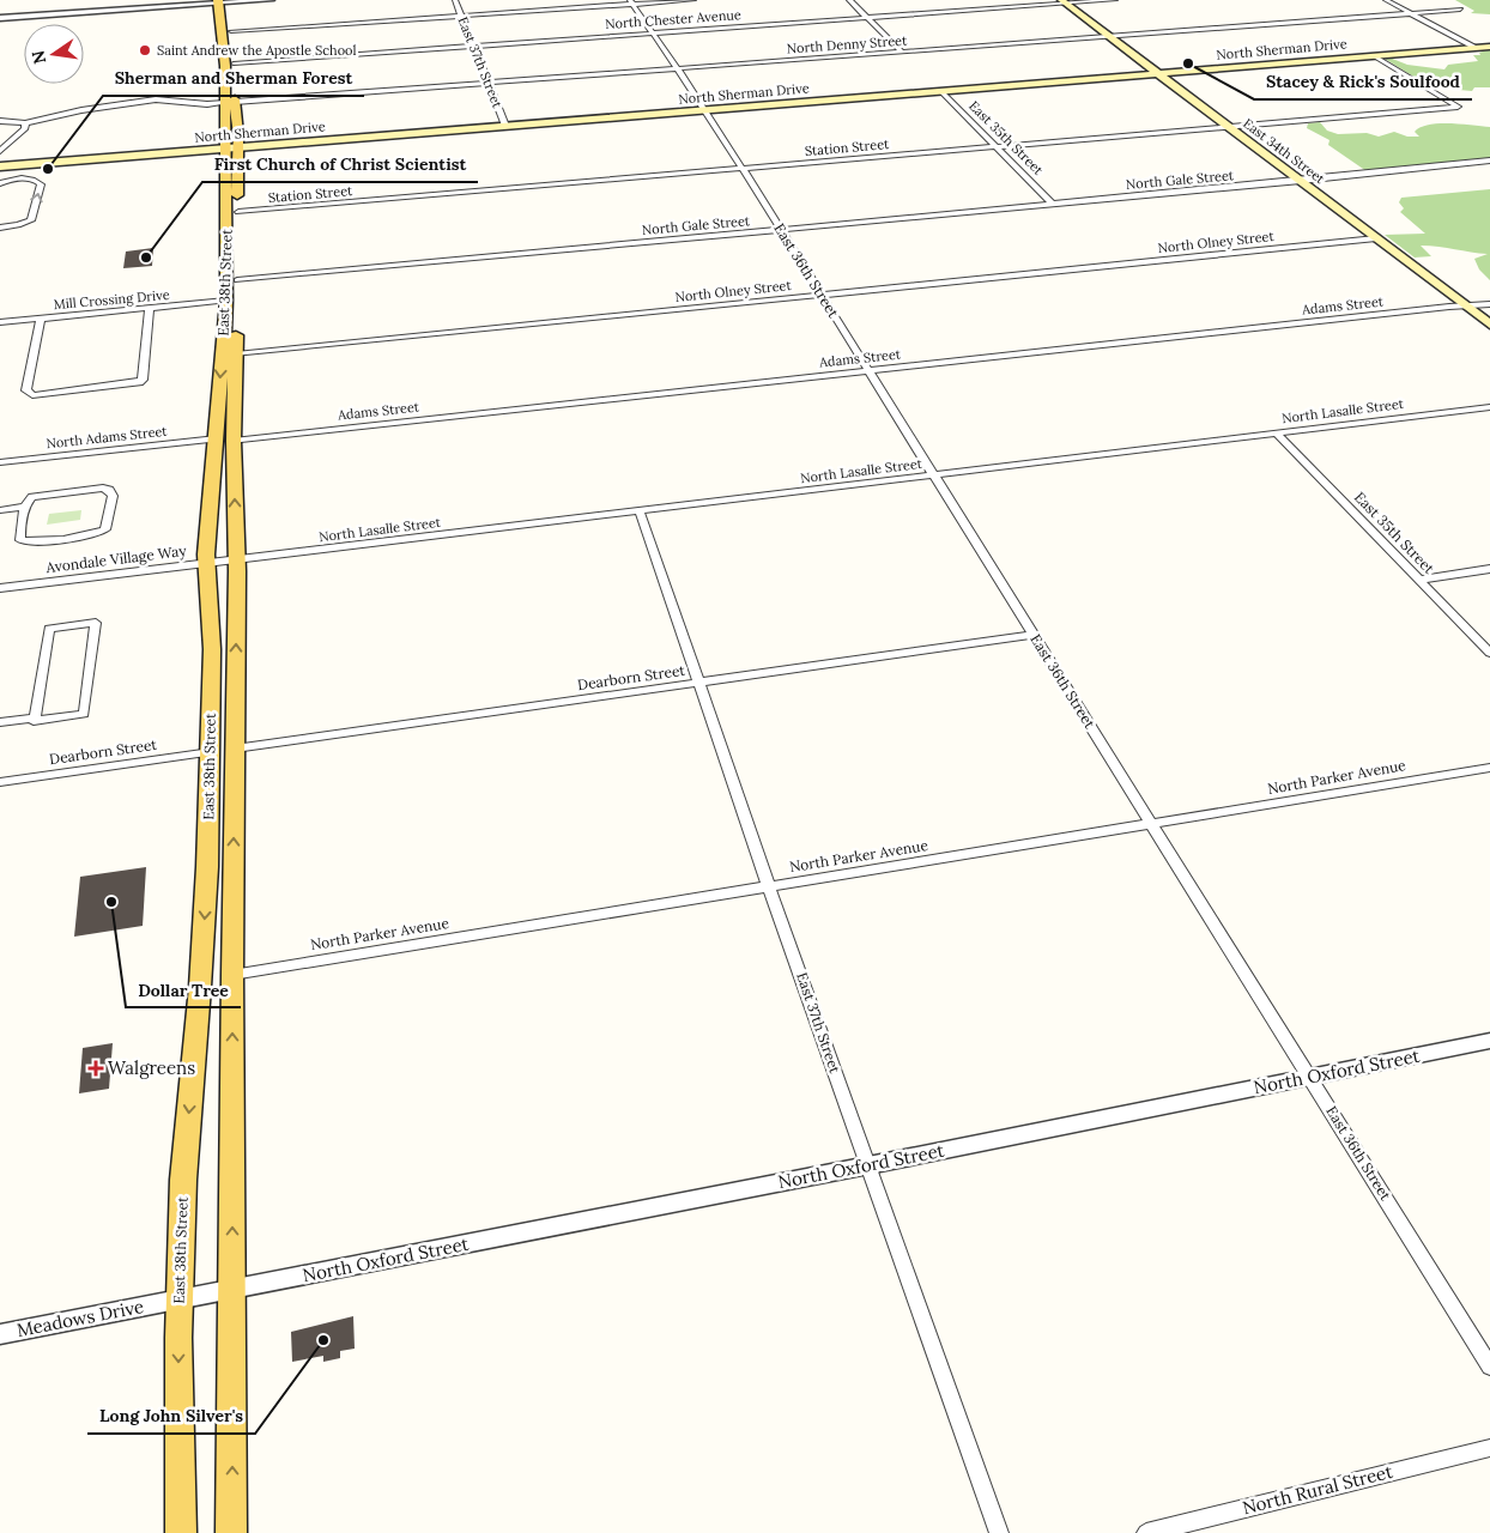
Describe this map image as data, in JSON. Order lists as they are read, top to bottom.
{
  "streets": {
    "main road": ["North Sherman Drive", "East 34th Street", "East 38th Street"],
    "street": [
      "North Chester Avenue",
      "North Denny Street",
      "East 37th Street",
      "East 35th Street",
      "Station Street",
      "North Gale Street",
      "North Olney Street",
      "East 36th Street",
      "Mill Crossing Drive",
      "Adams Street",
      "North Lasalle Street",
      "North Adams Street",
      "Avondale Village Way",
      "Dearborn Street",
      "North Parker Avenue",
      "North Oxford Street",
      "Meadows Drive",
      "North Rural Street"
    ]
  },
  "crossings": [
    ["North Chester Avenue", "East 37th Street"],
    ["North Chester Avenue", "East 34th Street"],
    ["North Chester Avenue", "East 36th Street"],
    ["North Chester Avenue", "East 38th Street"],
    ["North Denny Street", "East 37th Street"],
    ["North Denny Street", "East 34th Street"],
    ["North Denny Street", "East 36th Street"],
    ["North Denny Street", "East 38th Street"],
    ["North Sherman Drive", "East 37th Street"],
    ["North Sherman Drive", "East 35th Street"],
    ["North Sherman Drive", "Station Street"],
    ["North Sherman Drive", "East 34th Street"],
    ["North Sherman Drive", "East 36th Street"],
    ["North Sherman Drive", "East 38th Street"],
    ["East 37th Street", "North Lasalle Street"],
    ["East 37th Street", "Dearborn Street"],
    ["East 37th Street", "North Parker Avenue"],
    ["East 37th Street", "North Oxford Street"],
    ["East 35th Street", "Station Street"],
    ["East 35th Street", "North Gale Street"],
    ["East 35th Street", "North Lasalle Street"],
    ["Station Street", "East 34th Street"],
    ["Station Street", "East 36th Street"],
    ["Station Street", "East 38th Street"],
    ["East 34th Street", "North Gale Street"],
    ["East 34th Street", "North Olney Street"],
    ["East 34th Street", "Adams Street"],
    ["North Gale Street", "East 36th Street"],
    ["North Gale Street", "East 38th Street"],
    ["North Olney Street", "East 36th Street"],
    ["North Olney Street", "East 38th Street"],
    ["East 36th Street", "Adams Street"],
    ["East 36th Street", "North Lasalle Street"],
    ["East 36th Street", "Dearborn Street"],
    ["East 36th Street", "North Parker Avenue"],
    ["East 36th Street", "North Oxford Street"],
    ["East 38th Street", "Mill Crossing Drive"],
    ["East 38th Street", "Adams Street"],
    ["East 38th Street", "North Lasalle Street"],
    ["East 38th Street", "North Adams Street"],
    ["East 38th Street", "Avondale Village Way"],
    ["East 38th Street", "Dearborn Street"],
    ["East 38th Street", "North Parker Avenue"],
    ["East 38th Street", "North Oxford Street"],
    ["East 38th Street", "Meadows Drive"],
    ["North Lasalle Street", "Avondale Village Way"],
    ["North Oxford Street", "Meadows Drive"]
  ],
  "places": {
    "other": [
      "Saint Andrew the Apostle School",
      "Stacey & Rick's Soulfood",
      "Sherman and Sherman Forest",
      "First Church of Christ Scientist",
      "Dollar Tree",
      "Long John Silver's"
    ],
    "health": ["Walgreens"]
  },
  "north": "left"
}
